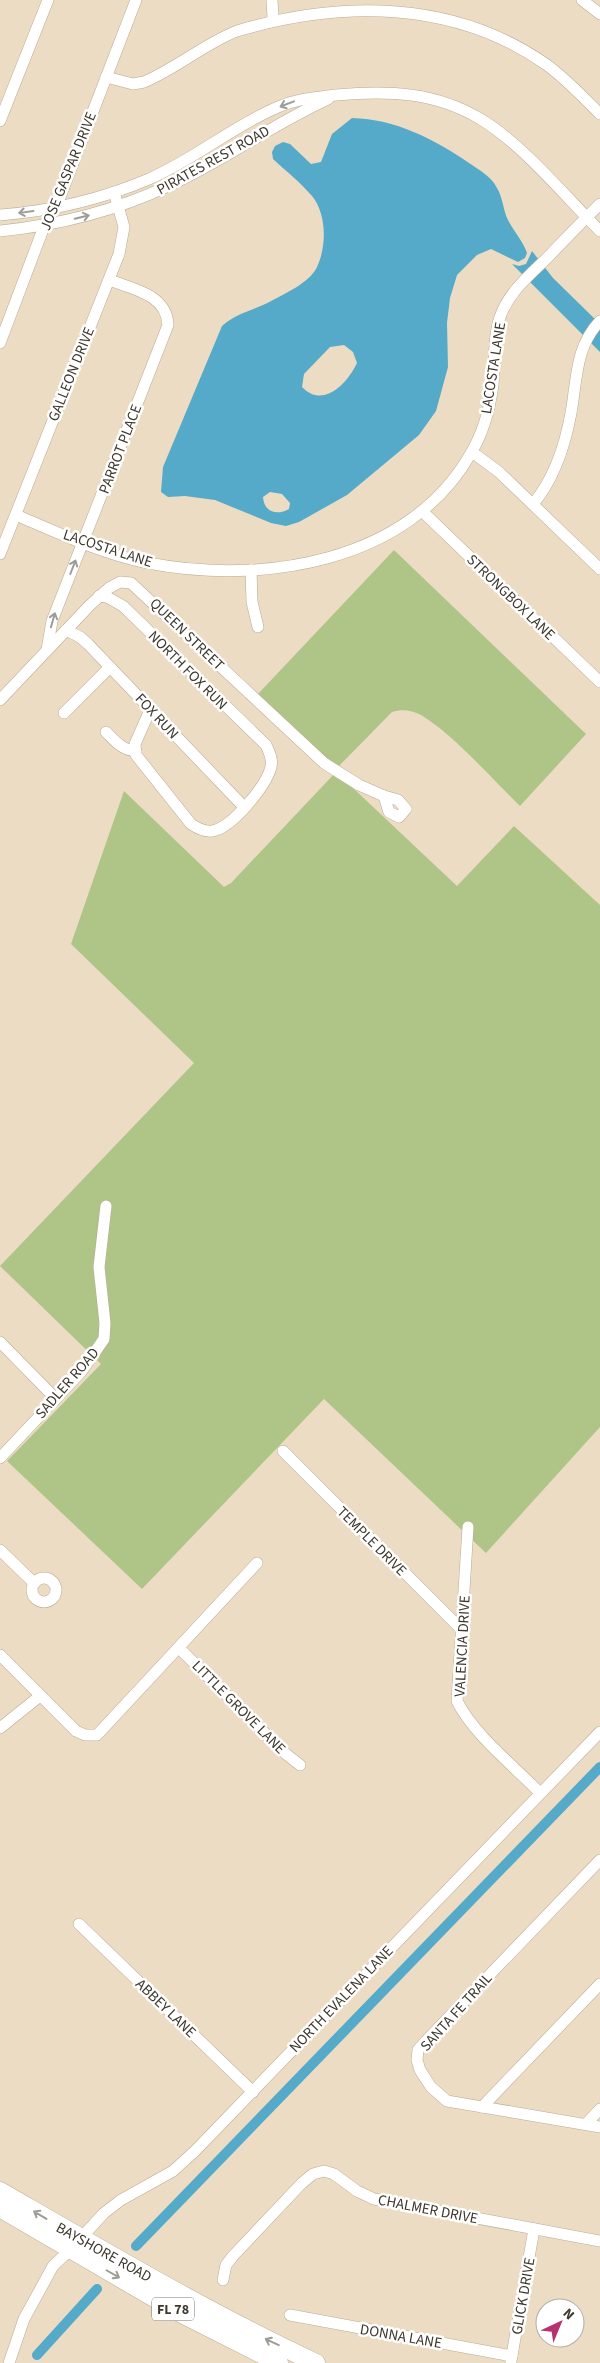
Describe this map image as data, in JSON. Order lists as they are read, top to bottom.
{
  "streets": {
    "main road": ["BAYSHORE ROAD", "FL 78"],
    "street": [
      "PIRATES REST ROAD",
      "JOSE GASPAR DRIVE",
      "LACOSTA LANE",
      "GALLEON DRIVE",
      "PARROT PLACE",
      "STRONGBOX LANE",
      "QUEEN STREET",
      "NORTH FOX RUN",
      "FOX RUN",
      "SADLER ROAD",
      "TEMPLE DRIVE",
      "VALENCIA DRIVE",
      "LITTLE GROVE LANE",
      "NORTH EVALENA LANE",
      "ABBEY LANE",
      "SANTA FE TRAIL",
      "CHALMER DRIVE",
      "GLICK DRIVE",
      "DONNA LANE"
    ]
  },
  "crossings": [
    ["PIRATES REST ROAD", "JOSE GASPAR DRIVE"],
    ["PIRATES REST ROAD", "LACOSTA LANE"],
    ["PIRATES REST ROAD", "GALLEON DRIVE"],
    ["LACOSTA LANE", "GALLEON DRIVE"],
    ["LACOSTA LANE", "PARROT PLACE"],
    ["LACOSTA LANE", "STRONGBOX LANE"],
    ["GALLEON DRIVE", "PARROT PLACE"],
    ["PARROT PLACE", "QUEEN STREET"],
    ["QUEEN STREET", "NORTH FOX RUN"],
    ["QUEEN STREET", "FOX RUN"],
    ["NORTH FOX RUN", "FOX RUN"],
    ["TEMPLE DRIVE", "VALENCIA DRIVE"],
    ["VALENCIA DRIVE", "NORTH EVALENA LANE"],
    ["NORTH EVALENA LANE", "ABBEY LANE"],
    ["NORTH EVALENA LANE", "BAYSHORE ROAD"],
    ["CHALMER DRIVE", "GLICK DRIVE"],
    ["GLICK DRIVE", "DONNA LANE"]
  ],
  "north": "top right"
}
